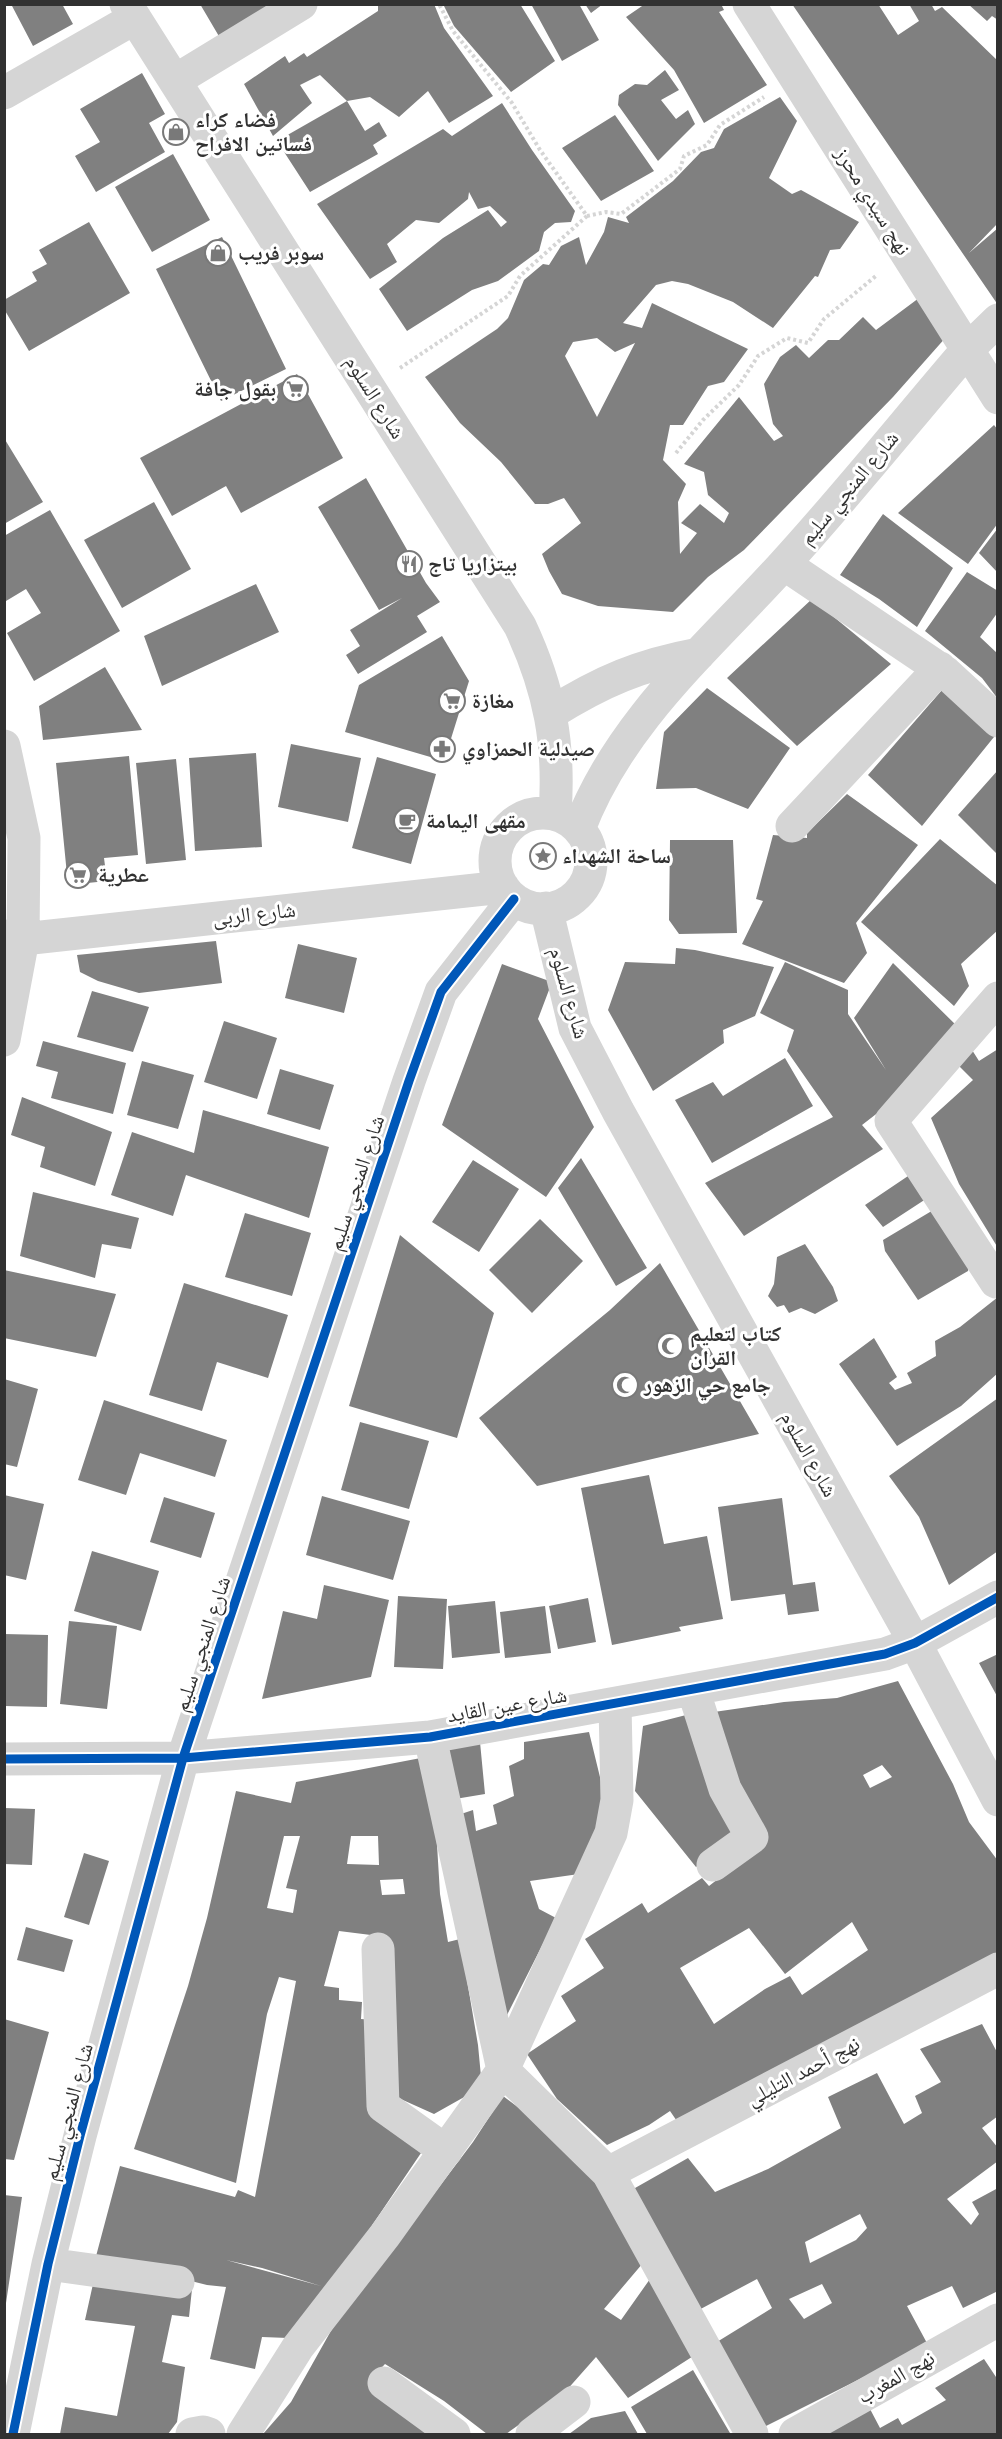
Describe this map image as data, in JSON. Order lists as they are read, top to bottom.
{
  "streets": {
    "street": [
      "نهج سيدي محرز",
      "شارع السلوم",
      "شارع المنجي سليم",
      "شارع الربى",
      "شارع عين القايد",
      "نهج أحمد التليلي",
      "نهج المغرب"
    ]
  },
  "crossings": [
    ["نهج سيدي محرز", "شارع المنجي سليم"],
    ["شارع السلوم", "شارع المنجي سليم"],
    ["شارع السلوم", "شارع الربى"],
    ["شارع السلوم", "شارع عين القايد"],
    ["شارع المنجي سليم", "شارع الربى"],
    ["شارع المنجي سليم", "شارع عين القايد"]
  ],
  "places": {
    "shop": ["فضاء كراء فساتين الافراح", "سوبر فريب"],
    "supermarket": ["بقول جافة", "مغازة", "عطرية"],
    "restaurant": ["بيتزاريا تاج"],
    "pharmacy": ["صيدلية الحمزاوي"],
    "cafe": ["مقهى اليمامة"],
    "place": ["ساحة الشهداء"],
    "mosque": ["كتاب لتعليم القران", "جامع حي الزهور"]
  }
}
